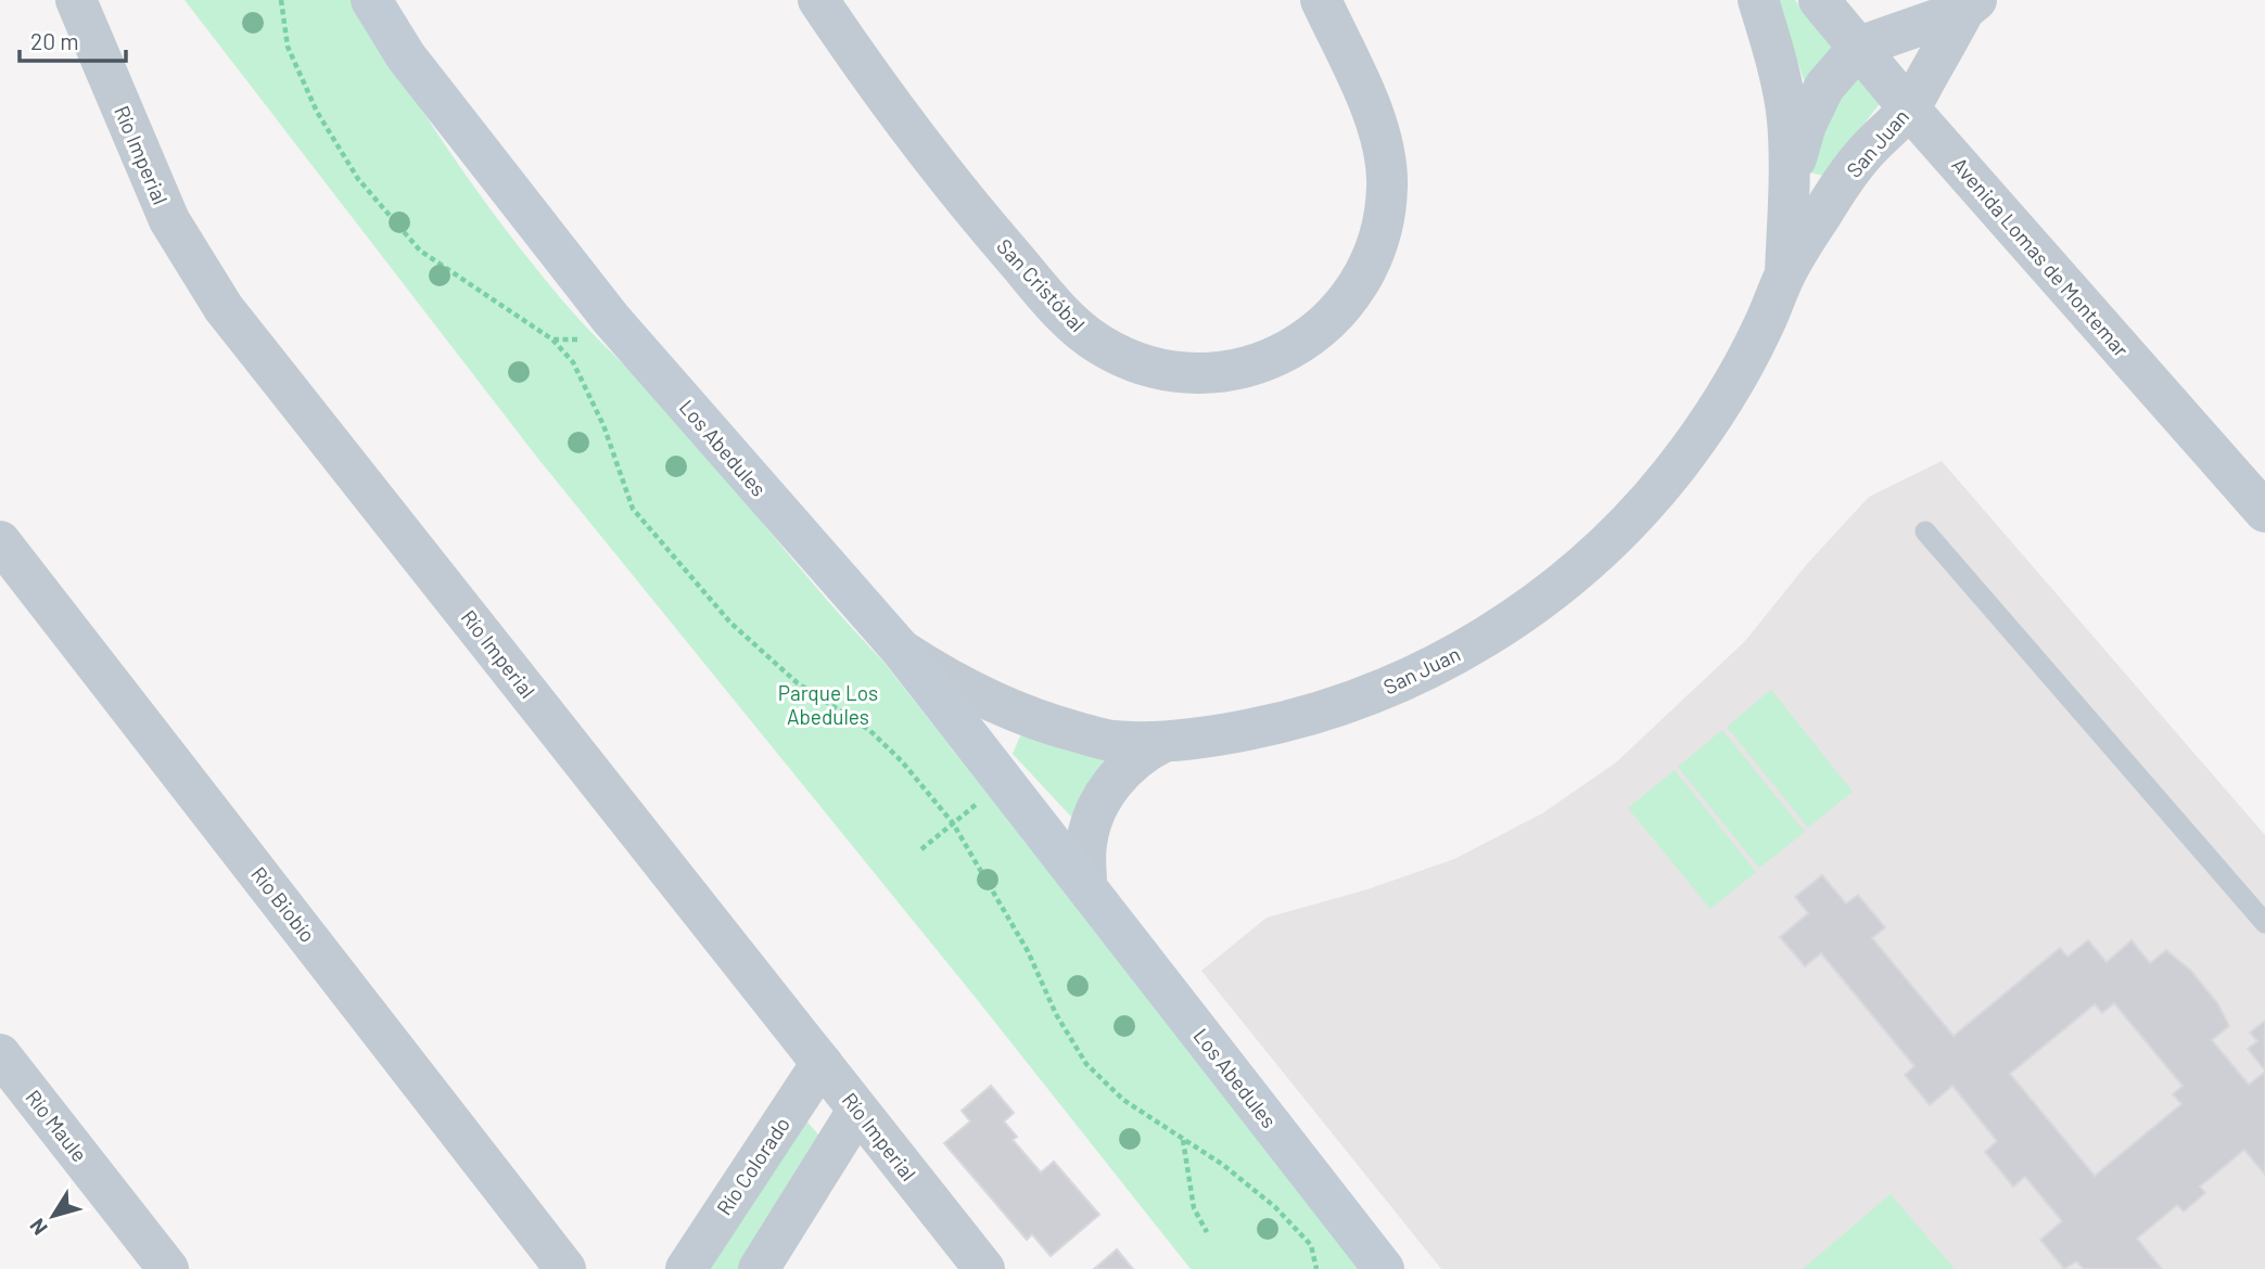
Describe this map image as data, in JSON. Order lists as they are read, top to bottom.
{
  "streets": {
    "street": [
      "San Juan",
      "Río Imperial",
      "Avenida Lomas de Montemar",
      "San Cristóbal",
      "Los Abedules",
      "Río Biobío",
      "Río Maule",
      "Río Colorado"
    ]
  },
  "crossings": [
    ["San Juan", "Avenida Lomas de Montemar"],
    ["San Juan", "Los Abedules"],
    ["Río Imperial", "Río Colorado"]
  ],
  "parks": ["Parque Los Abedules"],
  "scale_bar": "20 m",
  "north": "bottom left"
}
